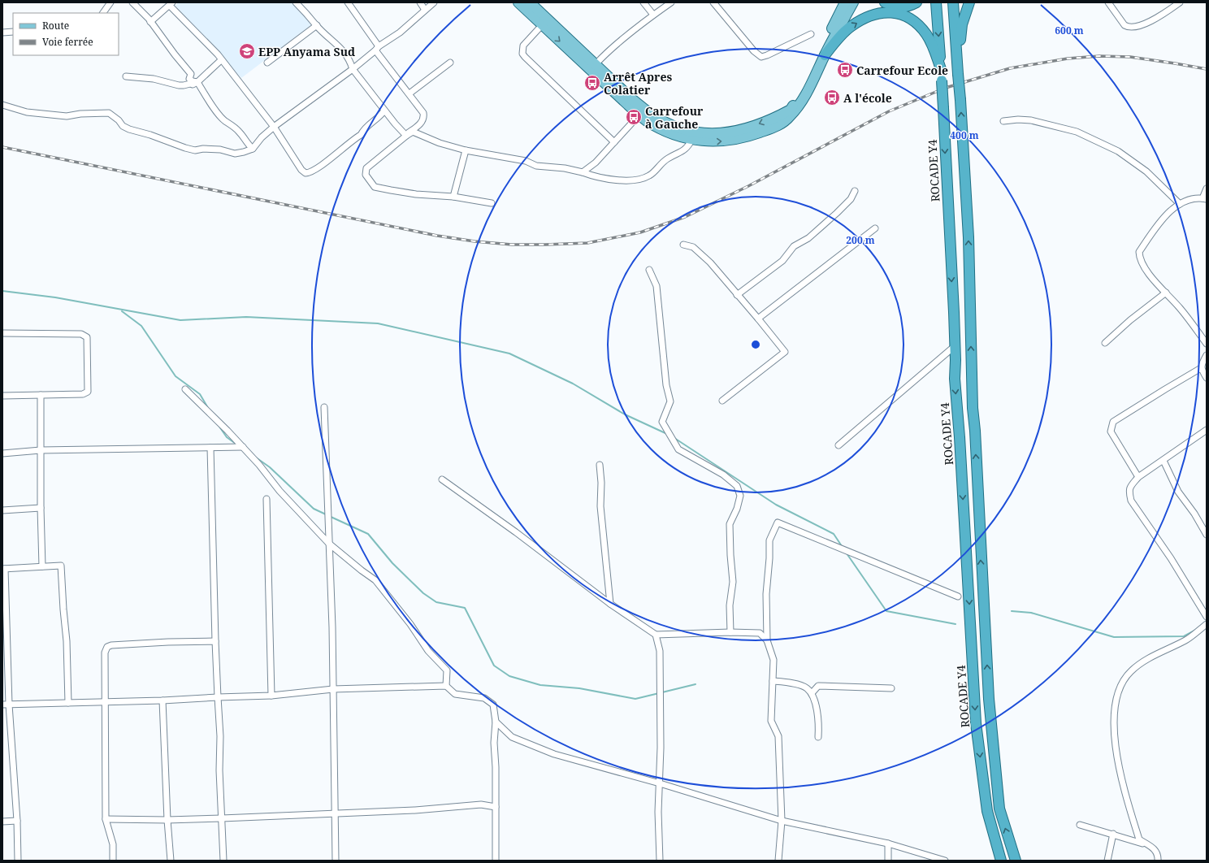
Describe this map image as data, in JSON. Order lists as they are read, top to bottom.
{
  "streets": {
    "highway": ["ROCADE Y4"]
  },
  "places": {
    "school or university": ["EPP Anyama Sud"],
    "bus stop": [
      "Carrefour Ecole",
      "Arrêt Apres Colatier",
      "A l'école",
      "Carrefour à Gauche"
    ]
  },
  "legend": ["Route", "Voie ferrée"],
  "rings": ["600 m", "400 m", "200 m"]
}
